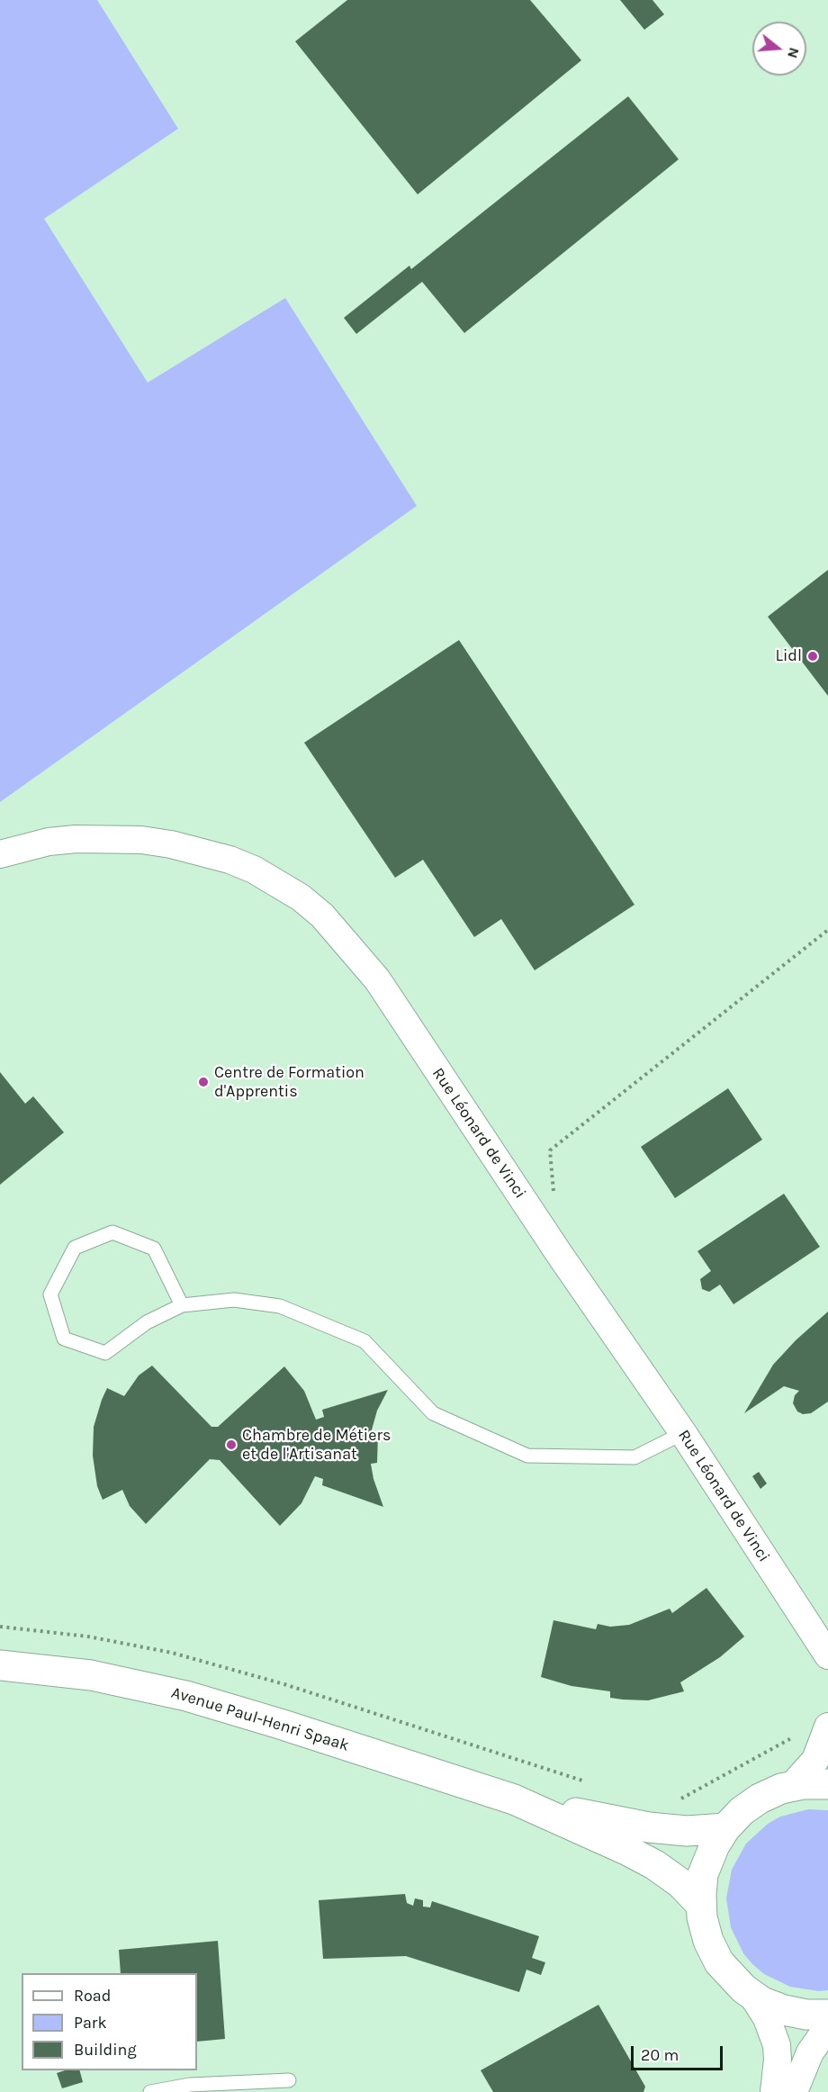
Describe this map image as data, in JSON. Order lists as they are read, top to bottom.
{
  "streets": {
    "street": ["Rue Léonard de Vinci", "Avenue Paul-Henri Spaak"]
  },
  "places": ["Lidl", "Centre de Formation d'Apprentis", "Chambre de Métiers et de l'Artisanat"],
  "legend": ["Road", "Park", "Building"],
  "scale_bar": "20 m",
  "north": "right"
}
